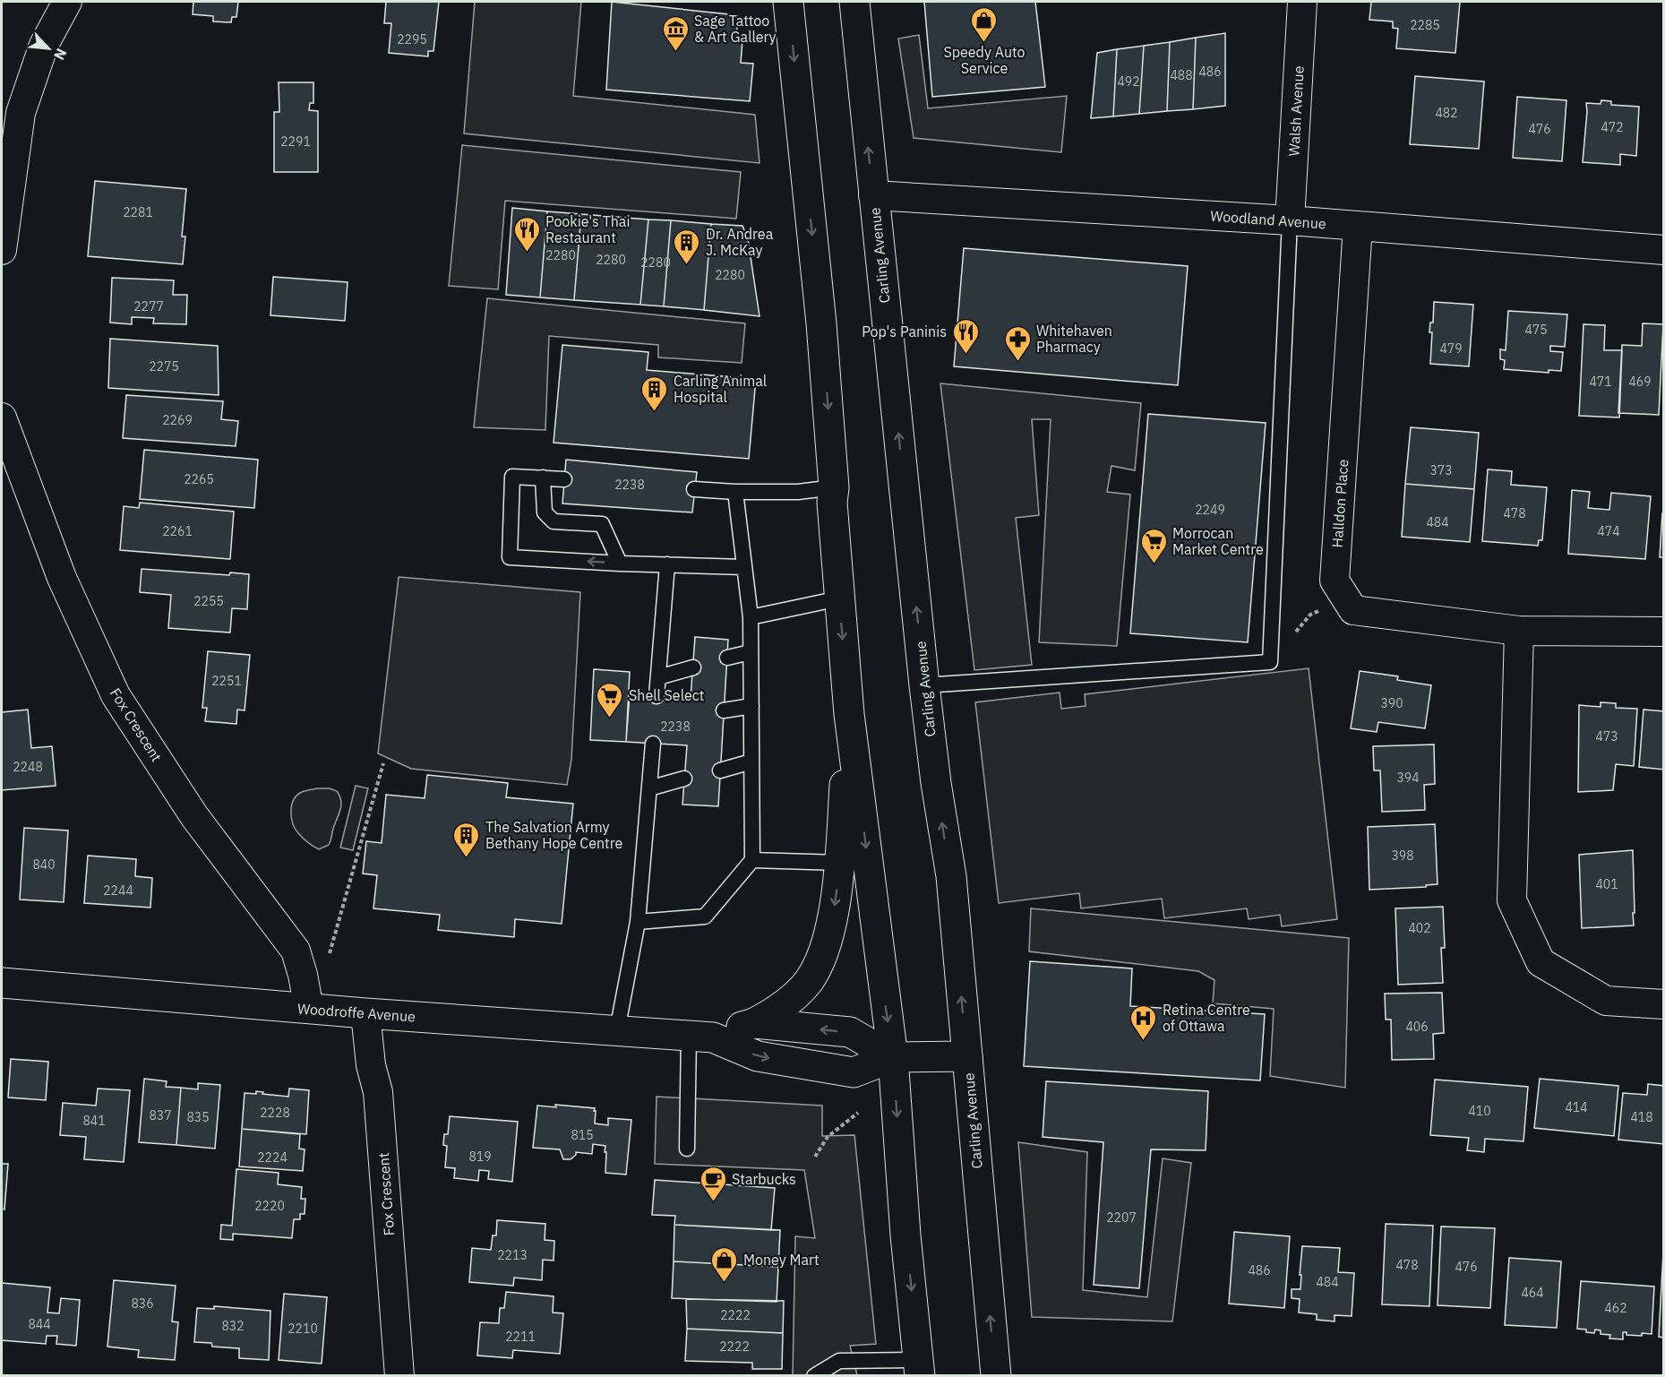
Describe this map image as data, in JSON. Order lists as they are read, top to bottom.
{
  "streets": {
    "main road": ["Carling Avenue", "Woodroffe Avenue"],
    "street": [
      "Walsh Avenue",
      "Woodland Avenue",
      "Halldon Place",
      "Fox Crescent"
    ]
  },
  "crossings": [
    ["Walsh Avenue", "Woodland Avenue"],
    ["Woodland Avenue", "Carling Avenue"],
    ["Woodland Avenue", "Halldon Place"],
    ["Fox Crescent", "Woodroffe Avenue"]
  ],
  "places": {
    "shop": ["Speedy Auto Service", "Money Mart"],
    "museum": ["Sage Tattoo & Art Gallery"],
    "restaurant": ["Pookie's Thai Restaurant", "Pop's Paninis"],
    "building": ["Dr. Andrea J. McKay", "Carling Animal Hospital", "The Salvation Army Bethany Hope Centre"],
    "pharmacy": ["Whitehaven Pharmacy"],
    "supermarket": ["Morrocan Market Centre", "Shell Select"],
    "hospital": ["Retina Centre of Ottawa"],
    "cafe": ["Starbucks"]
  },
  "house_numbers": [
    "2285",
    "2295",
    "486",
    "488",
    "492",
    "482",
    "472",
    "476",
    "2291",
    "2281",
    "2280",
    "2280",
    "2280",
    "2280",
    "2277",
    "475",
    "479",
    "2275",
    "471",
    "469",
    "2269",
    "373",
    "2265",
    "2238",
    "2249",
    "478",
    "484",
    "2261",
    "474",
    "2255",
    "2251",
    "390",
    "2238",
    "473",
    "2248",
    "394",
    "398",
    "840",
    "401",
    "2244",
    "402",
    "406",
    "414",
    "410",
    "2228",
    "837",
    "835",
    "418",
    "841",
    "815",
    "819",
    "2224",
    "2220",
    "2207",
    "2213",
    "478",
    "476",
    "486",
    "484",
    "464",
    "836",
    "462",
    "2222",
    "844",
    "832",
    "2210",
    "2211",
    "2222"
  ],
  "north": "bottom right"
}
